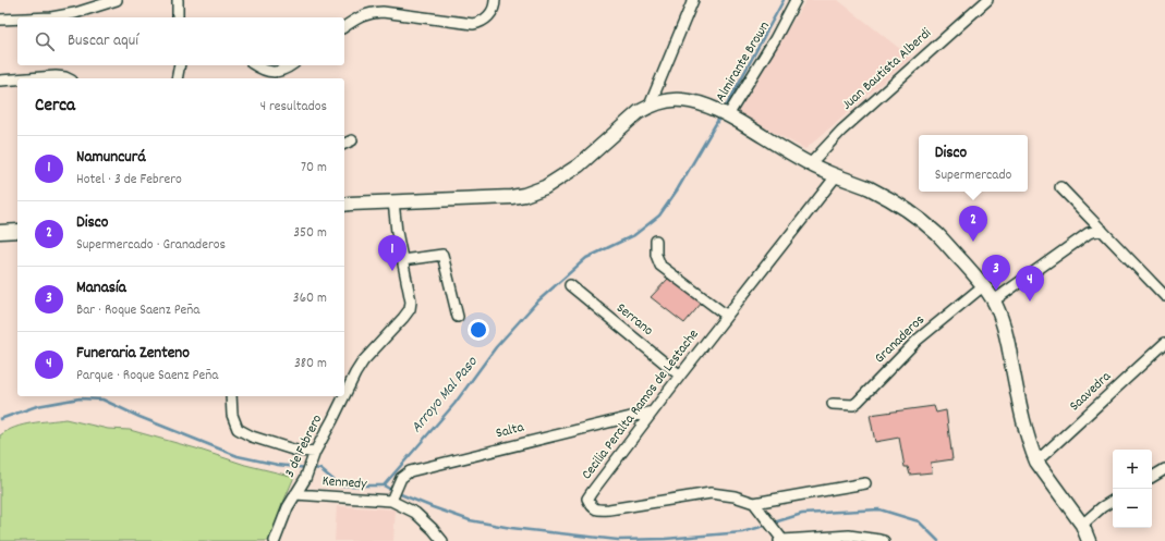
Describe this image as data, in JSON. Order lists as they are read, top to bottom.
{
  "streets": {
    "street": [
      "Almirante Brown",
      "Juan Bautista Alberdi",
      "Serrano",
      "Granaderos",
      "Saavedra",
      "Cecilia Peralta Ramos de Lestache",
      "Salta",
      "3 de Febrero",
      "Kennedy"
    ]
  },
  "crossings": [
    ["Serrano", "Cecilia Peralta Ramos de Lestache"],
    ["Cecilia Peralta Ramos de Lestache", "Salta"],
    ["Salta", "Kennedy"],
    ["3 de Febrero", "Kennedy"]
  ],
  "water": ["Arroyo Mal Paso"],
  "page": {
    "search": "Buscar aquí",
    "heading": ["Cerca", "4 resultados"],
    "popup": ["Disco", "Supermercado"],
    "list": [
      {
        "mark": "1",
        "name": "Namuncurá",
        "note": "Hotel · 3 de Febrero",
        "value": "70 m"
      },
      {
        "mark": "2",
        "name": "Disco",
        "note": "Supermercado · Granaderos",
        "value": "350 m"
      },
      {
        "mark": "3",
        "name": "Manasía",
        "note": "Bar · Roque Saenz Peña",
        "value": "360 m"
      },
      {
        "mark": "4",
        "name": "Funeraria Zenteno",
        "note": "Parque · Roque Saenz Peña",
        "value": "380 m"
      }
    ],
    "pins": [
      "2",
      "1",
      "3",
      "4"
    ],
    "map_buttons": ["+", "−"]
  }
}
